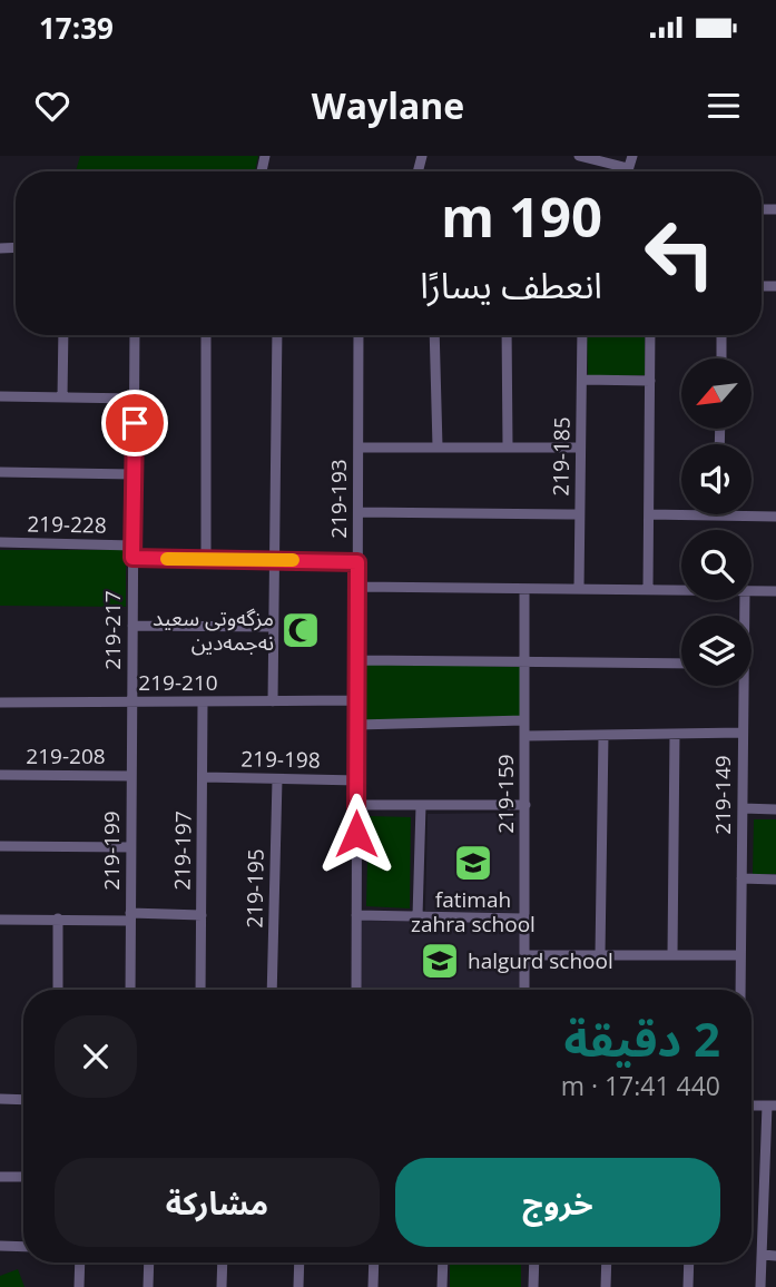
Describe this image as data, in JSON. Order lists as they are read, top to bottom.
{
  "streets": {
    "street": [
      "219-185",
      "219-193",
      "219-228",
      "219-217",
      "219-210",
      "219-208",
      "219-198",
      "219-159",
      "219-149",
      "219-199",
      "219-197",
      "219-195"
    ]
  },
  "crossings": [
    ["219-193", "219-210"],
    ["219-193", "219-198"],
    ["219-228", "219-217"],
    ["219-217", "219-210"],
    ["219-217", "219-199"],
    ["219-210", "219-199"],
    ["219-210", "219-197"],
    ["219-208", "219-199"],
    ["219-198", "219-197"],
    ["219-198", "219-195"]
  ],
  "places": {
    "mosque": ["مزگەوتی سعید نەجمەدین"],
    "school or university": ["fatimah zahra school", "halgurd school"]
  },
  "north": "bottom left",
  "page": {
    "status": "17:39",
    "header": "Waylane",
    "turn": ["190 m", "انعطف يسارًا"],
    "heading": ["2 دقيقة", "440 m · 17:41"],
    "buttons": ["خروج", "مشاركة"]
  }
}
